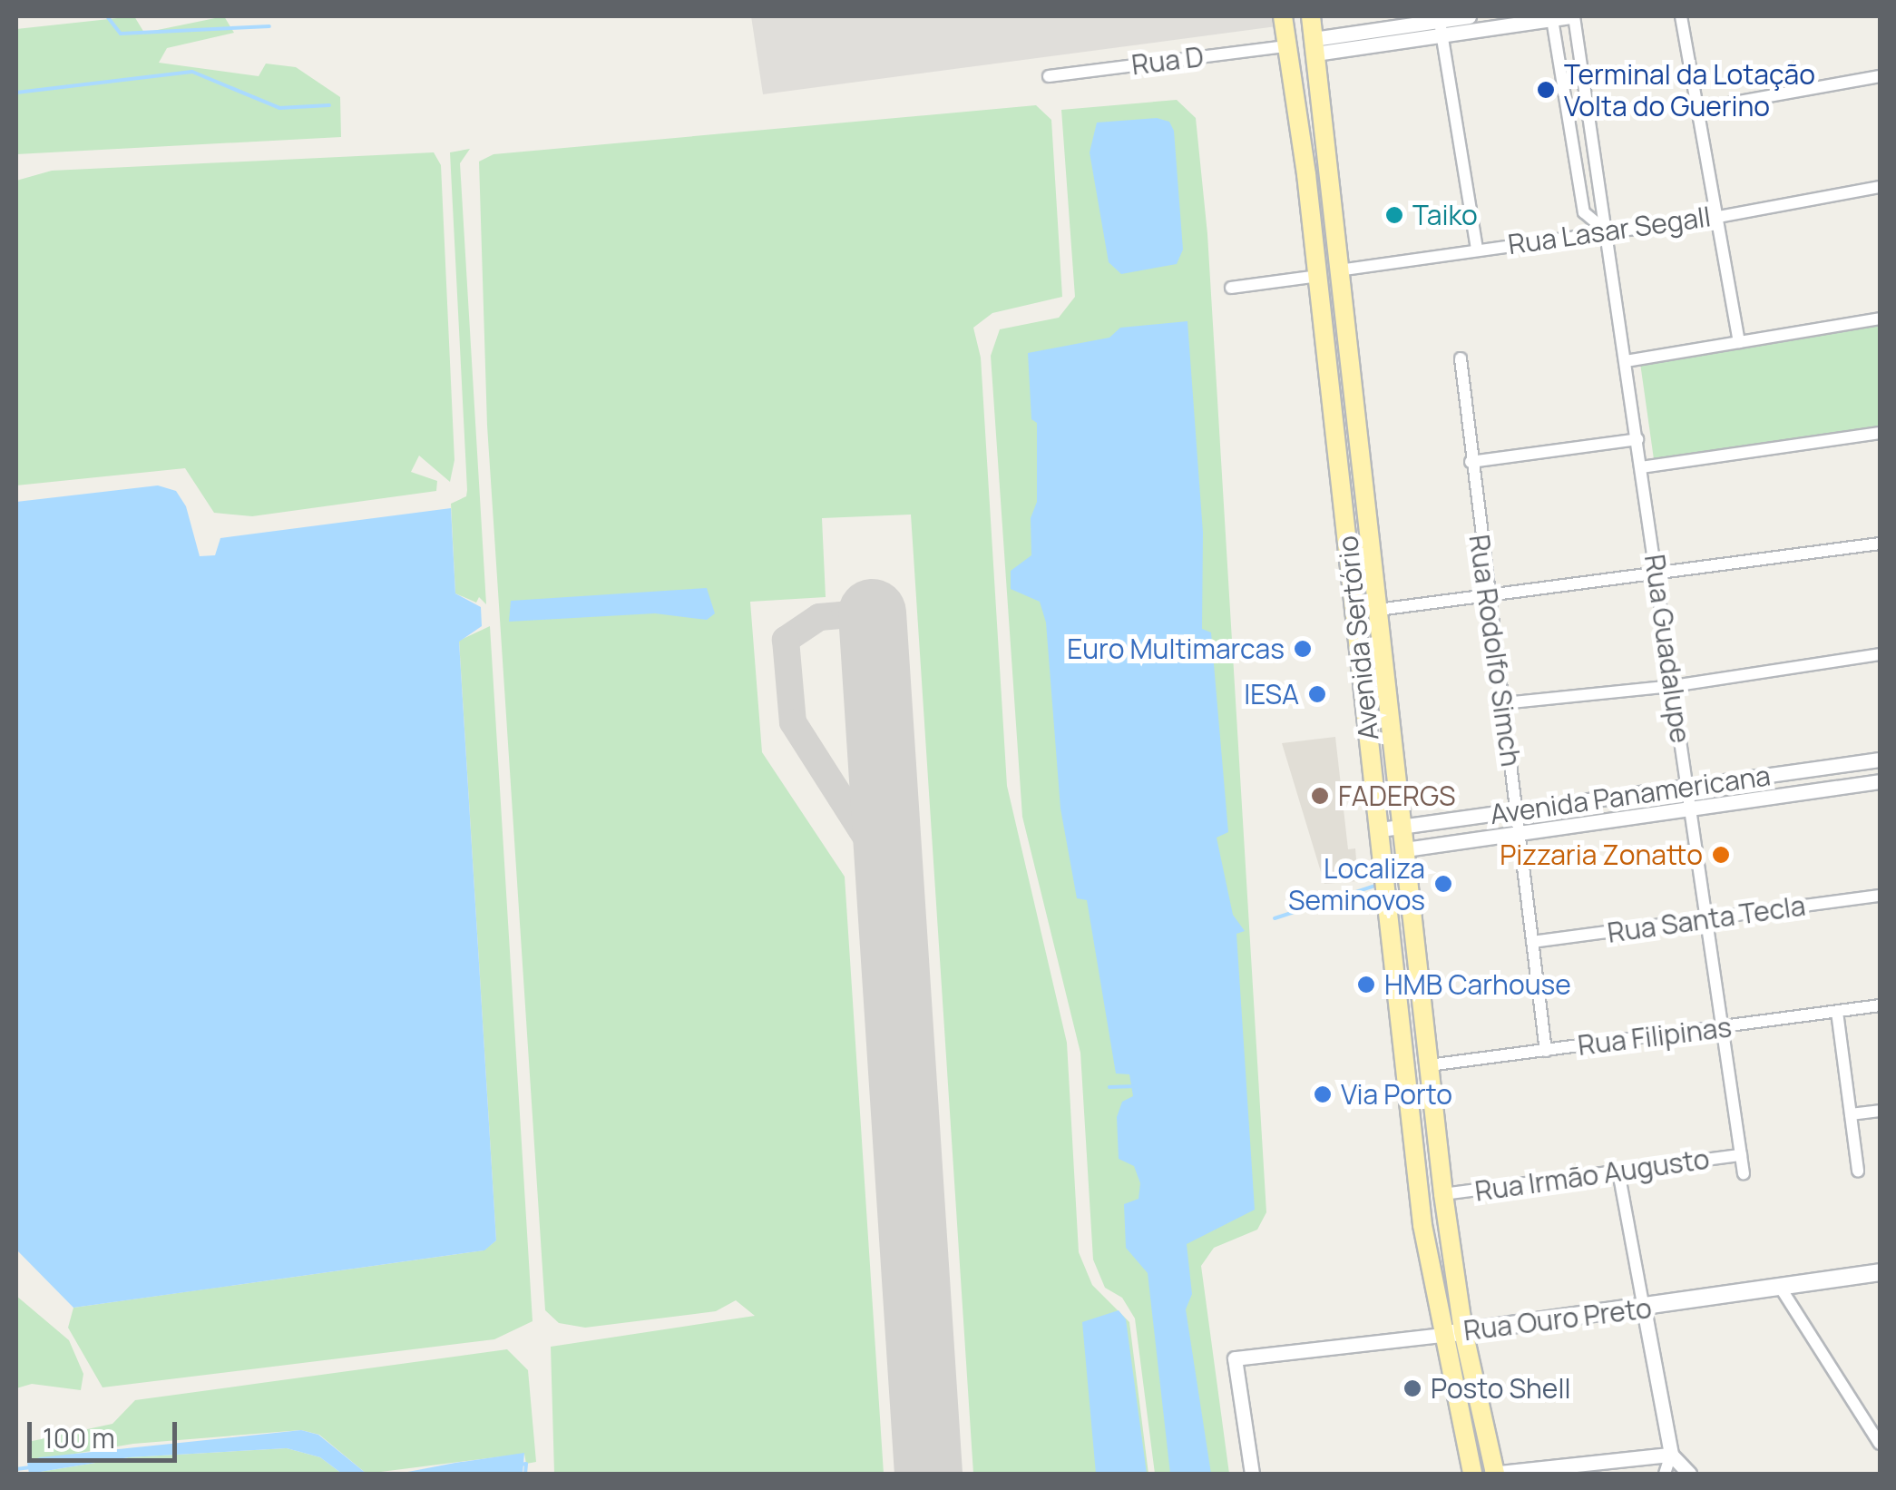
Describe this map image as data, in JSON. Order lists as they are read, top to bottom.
{
  "streets": {
    "main road": ["Avenida Sertório", "Rua Ouro Preto"],
    "street": [
      "Rua D",
      "Rua Lasar Segall",
      "Rua Guadalupe",
      "Rua Rodolfo Simch",
      "Avenida Panamericana",
      "Rua Santa Tecla",
      "Rua Filipinas",
      "Rua Irmão Augusto"
    ]
  },
  "crossings": [
    ["Rua D", "Avenida Sertório"],
    ["Rua Lasar Segall", "Avenida Sertório"],
    ["Rua Lasar Segall", "Rua Guadalupe"],
    ["Avenida Sertório", "Avenida Panamericana"],
    ["Avenida Sertório", "Rua Filipinas"],
    ["Avenida Sertório", "Rua Irmão Augusto"],
    ["Avenida Sertório", "Rua Ouro Preto"],
    ["Rua Guadalupe", "Avenida Panamericana"],
    ["Rua Guadalupe", "Rua Santa Tecla"],
    ["Rua Guadalupe", "Rua Filipinas"],
    ["Rua Guadalupe", "Rua Irmão Augusto"],
    ["Rua Rodolfo Simch", "Avenida Panamericana"],
    ["Rua Rodolfo Simch", "Rua Santa Tecla"],
    ["Rua Rodolfo Simch", "Rua Filipinas"]
  ],
  "places": [
    "Terminal da Lotação Volta do Guerino",
    "Taiko",
    "Euro Multimarcas",
    "IESA",
    "FADERGS",
    "Pizzaria Zonatto",
    "Localiza Seminovos",
    "HMB Carhouse",
    "Via Porto",
    "Posto Shell"
  ],
  "scale_bar": "100 m"
}
